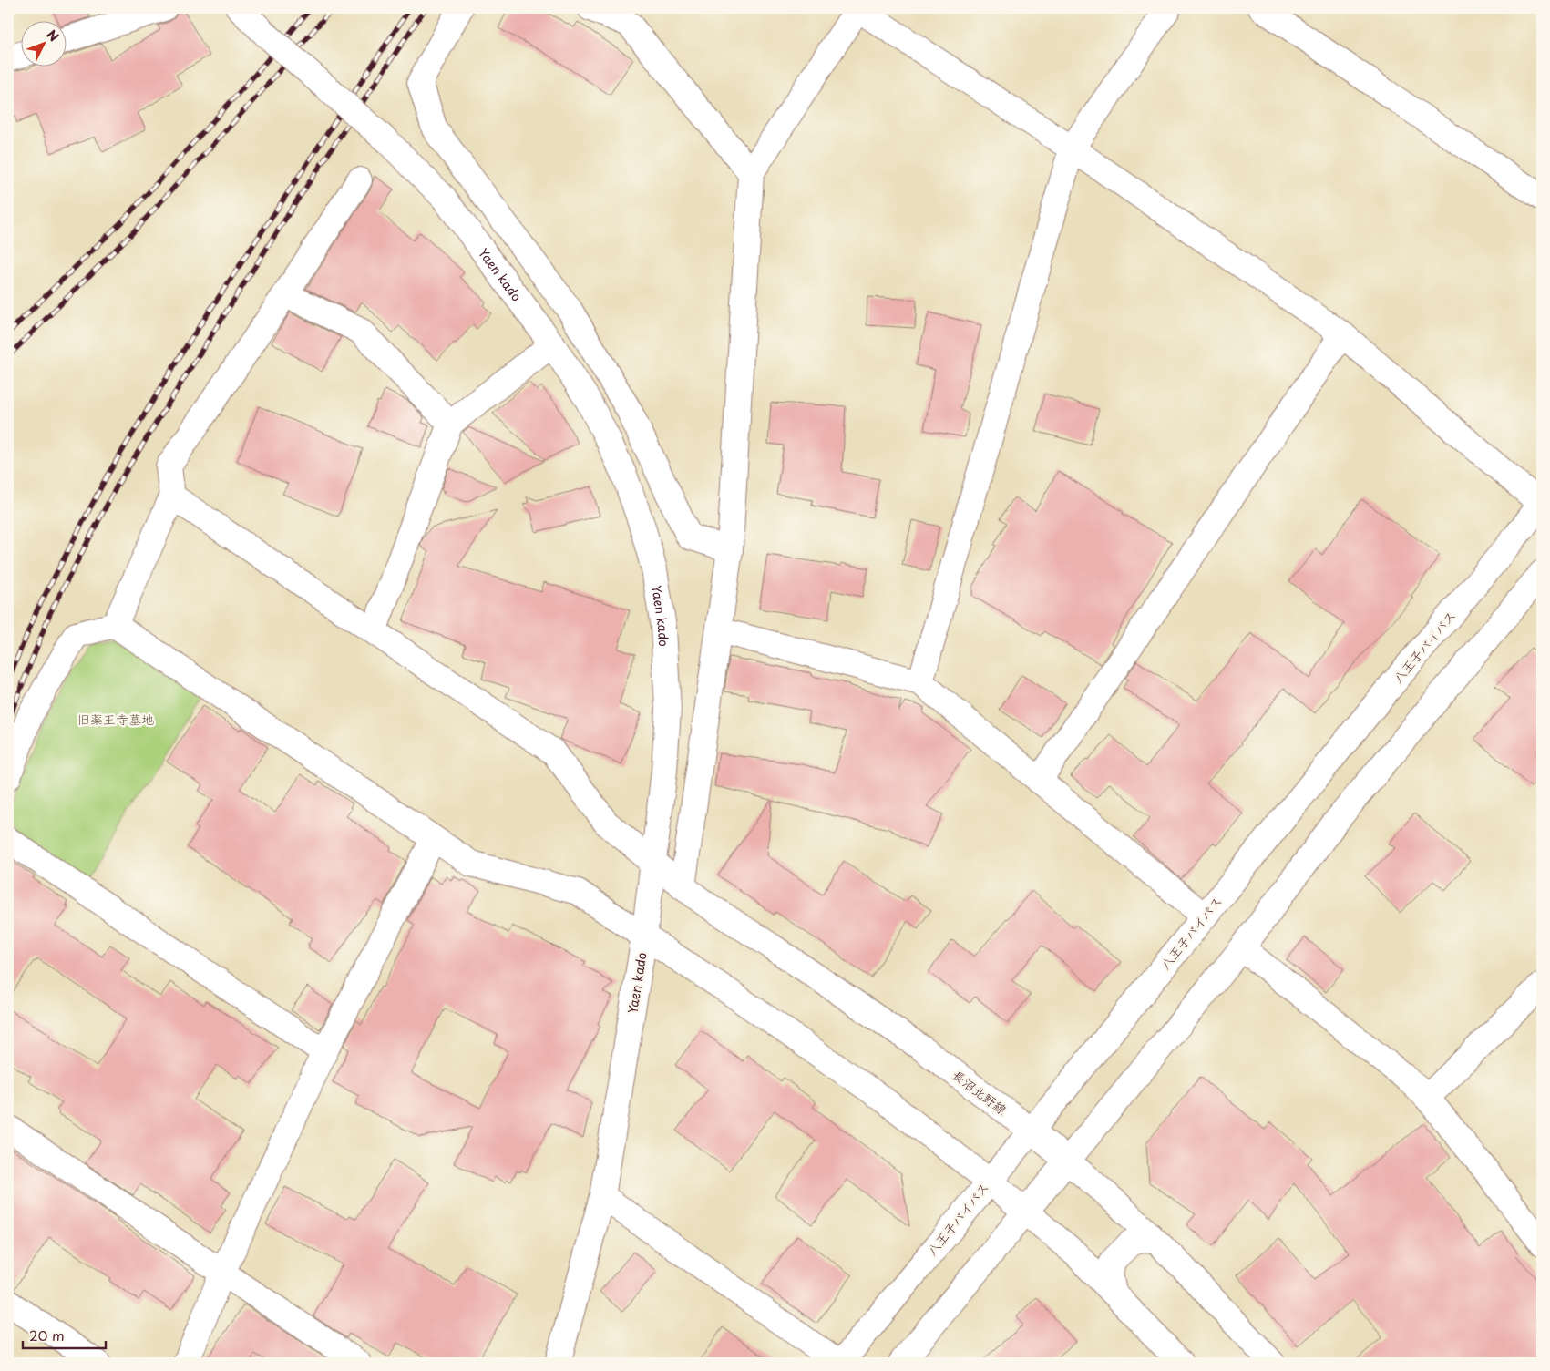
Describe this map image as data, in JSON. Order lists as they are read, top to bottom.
{
  "streets": {
    "main road": ["Yaen kado", "八王子バイパス", "長沼北野線"]
  },
  "crossings": [
    ["Yaen kado", "長沼北野線"],
    ["八王子バイパス", "長沼北野線"]
  ],
  "parks": ["旧薬王寺墓地"],
  "scale_bar": "20 m",
  "north": "top right"
}
